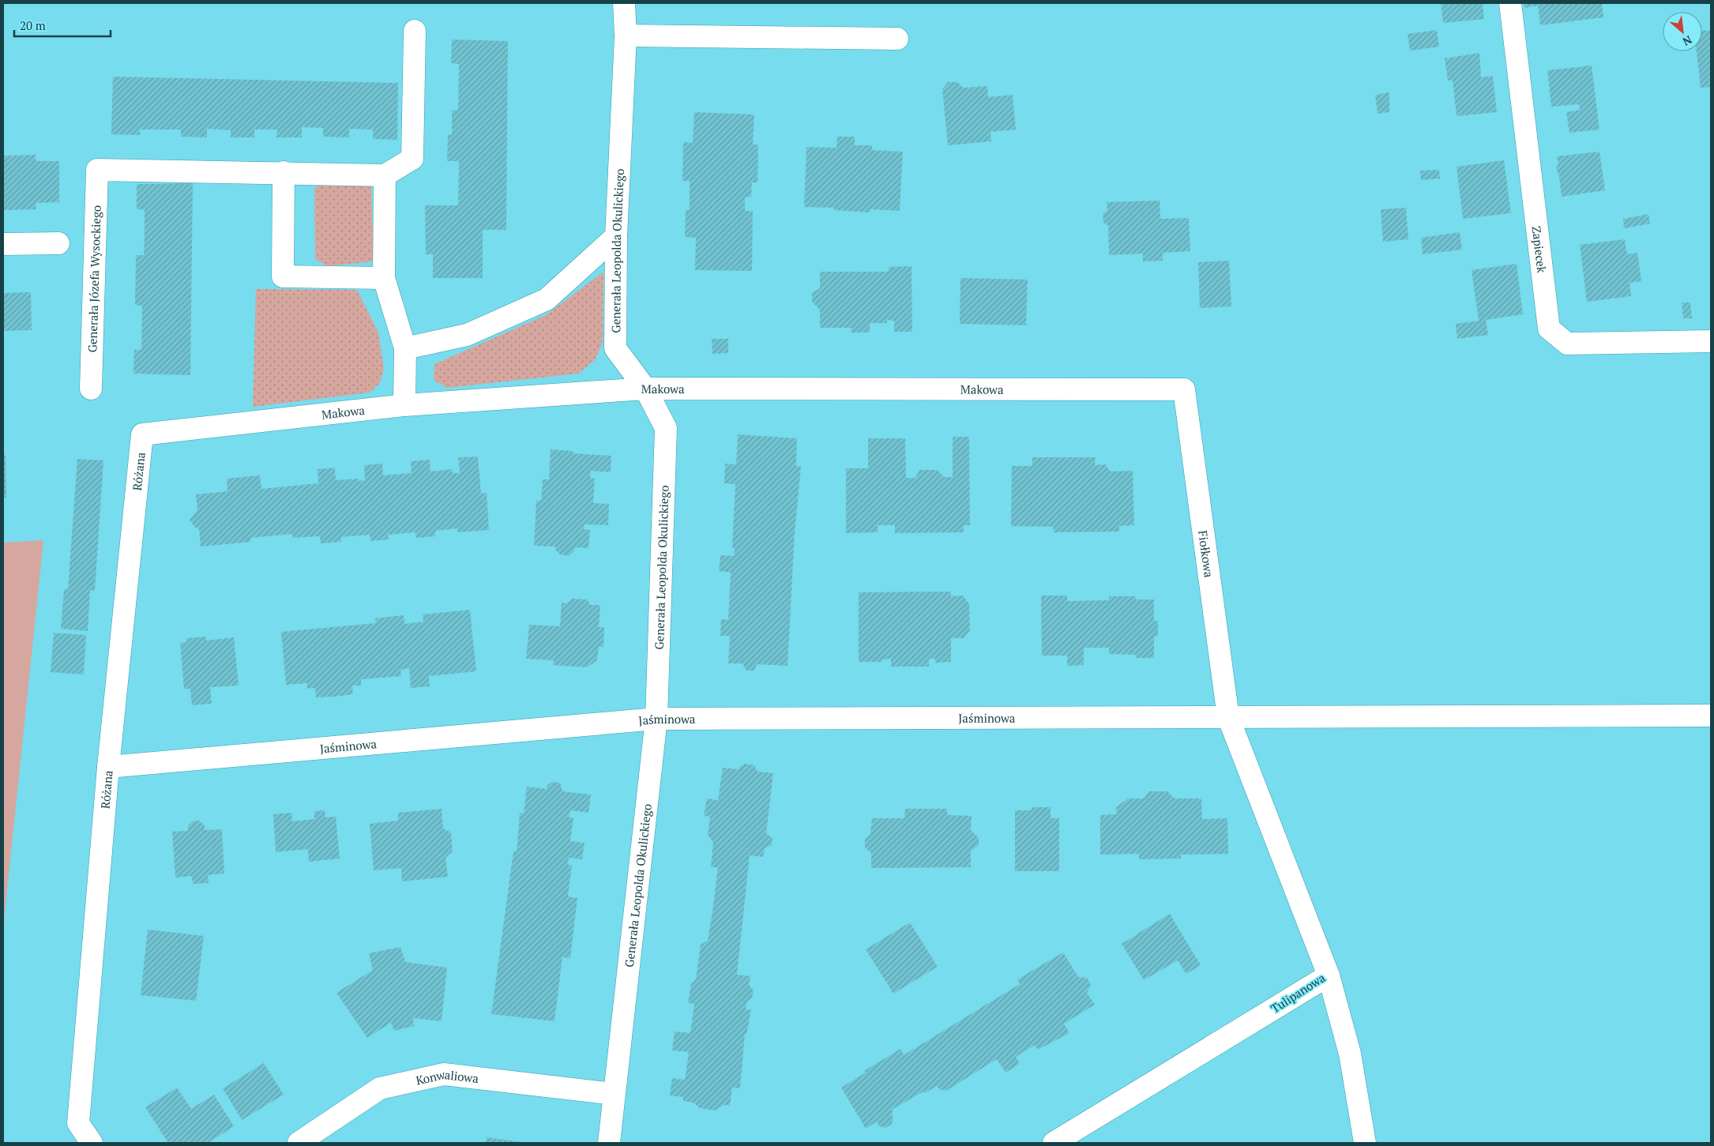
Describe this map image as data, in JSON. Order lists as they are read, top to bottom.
{
  "streets": {
    "street": [
      "Zapiecek",
      "Generała Leopolda Okulickiego",
      "Generała Józefa Wysockiego",
      "Makowa",
      "Różana",
      "Fiołkowa",
      "Jaśminowa",
      "Tulipanowa",
      "Konwaliowa"
    ]
  },
  "crossings": [
    ["Generała Leopolda Okulickiego", "Makowa"],
    ["Generała Leopolda Okulickiego", "Jaśminowa"],
    ["Generała Leopolda Okulickiego", "Konwaliowa"],
    ["Makowa", "Różana"],
    ["Makowa", "Fiołkowa"],
    ["Różana", "Jaśminowa"],
    ["Fiołkowa", "Jaśminowa"],
    ["Fiołkowa", "Tulipanowa"],
    ["Jaśminowa", "Tulipanowa"]
  ],
  "scale_bar": "20 m",
  "north": "bottom right"
}
